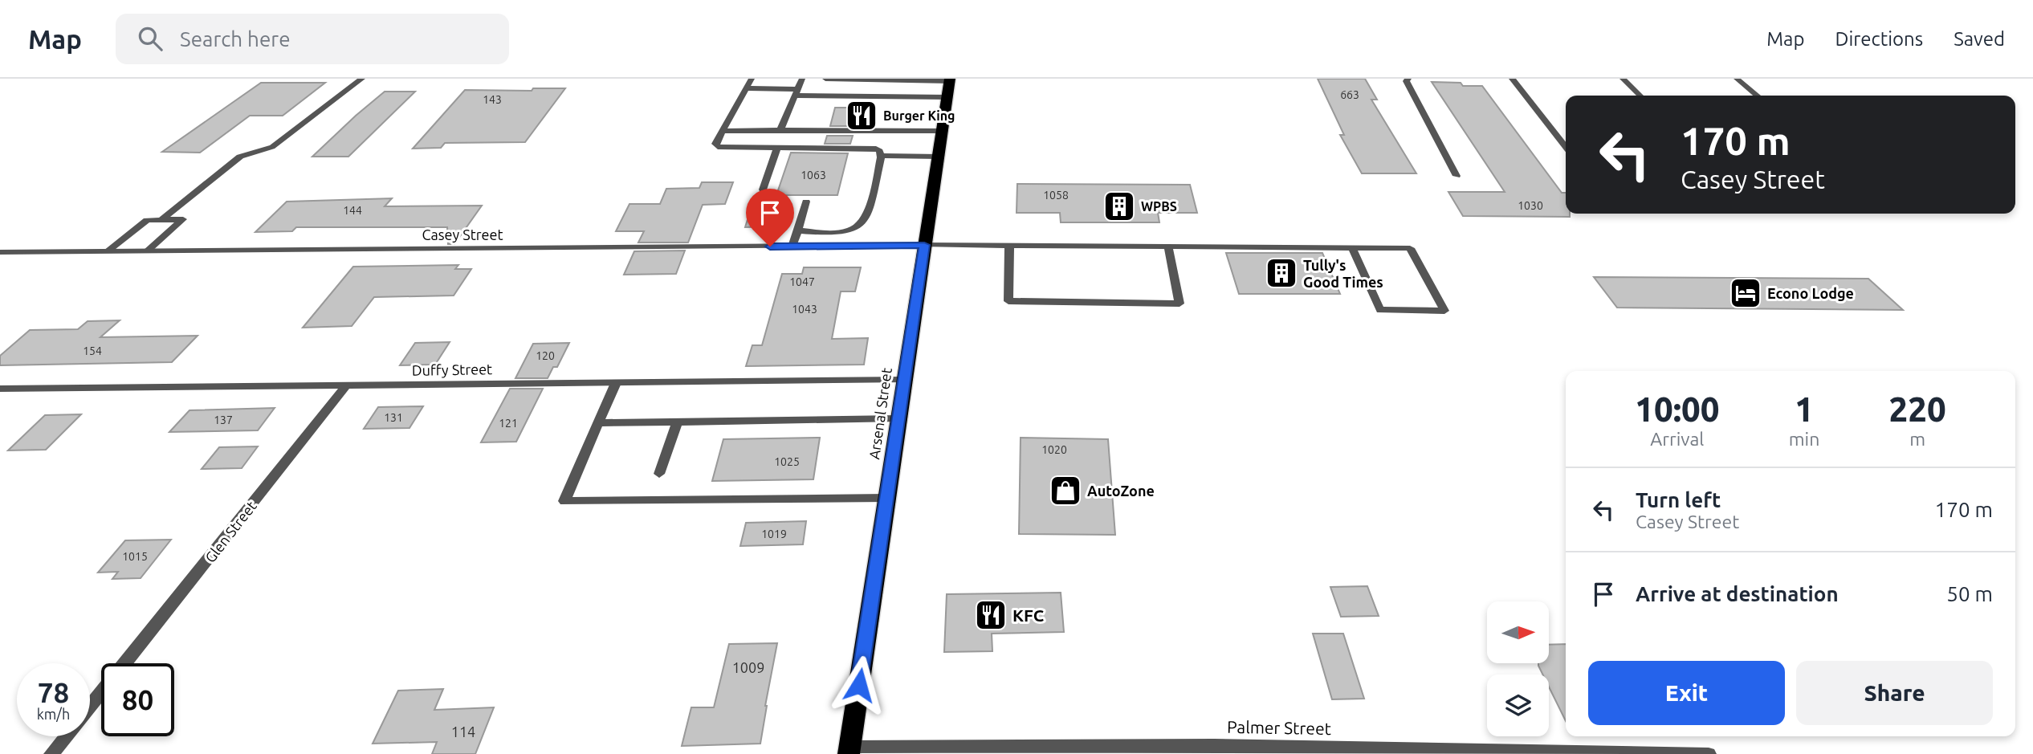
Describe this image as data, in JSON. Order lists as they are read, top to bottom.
{
  "streets": {
    "highway": ["Arsenal Street"],
    "street": [
      "Casey Street",
      "Duffy Street",
      "Glen Street",
      "Palmer Street"
    ]
  },
  "crossings": [
    ["Casey Street", "Arsenal Street"],
    ["Duffy Street", "Arsenal Street"],
    ["Duffy Street", "Glen Street"],
    ["Arsenal Street", "Palmer Street"]
  ],
  "places": {
    "restaurant": ["Burger King", "KFC"],
    "building": ["WPBS", "Tully's Good Times"],
    "hotel": ["Econo Lodge"],
    "shop": ["AutoZone"]
  },
  "house_numbers": [
    "663",
    "143",
    "1063",
    "1058",
    "1030",
    "144",
    "1047",
    "1043",
    "154",
    "120",
    "131",
    "137",
    "121",
    "1020",
    "1025",
    "1019",
    "1015",
    "1009",
    "114"
  ],
  "north": "right",
  "page": {
    "header": "Map",
    "search": "Search here",
    "nav": ["Map", "Directions", "Saved"],
    "turn": ["170 m", "Casey Street"],
    "eta": [
      "10:00",
      "Arrival",
      "1",
      "min",
      "220",
      "m"
    ],
    "list": [
      {
        "name": "Turn left",
        "note": "Casey Street",
        "value": "170 m"
      },
      {
        "name": "Arrive at destination",
        "value": "50 m"
      }
    ],
    "buttons": ["Exit", "Share"],
    "speed": "78 km/h",
    "limit": "80"
  }
}
